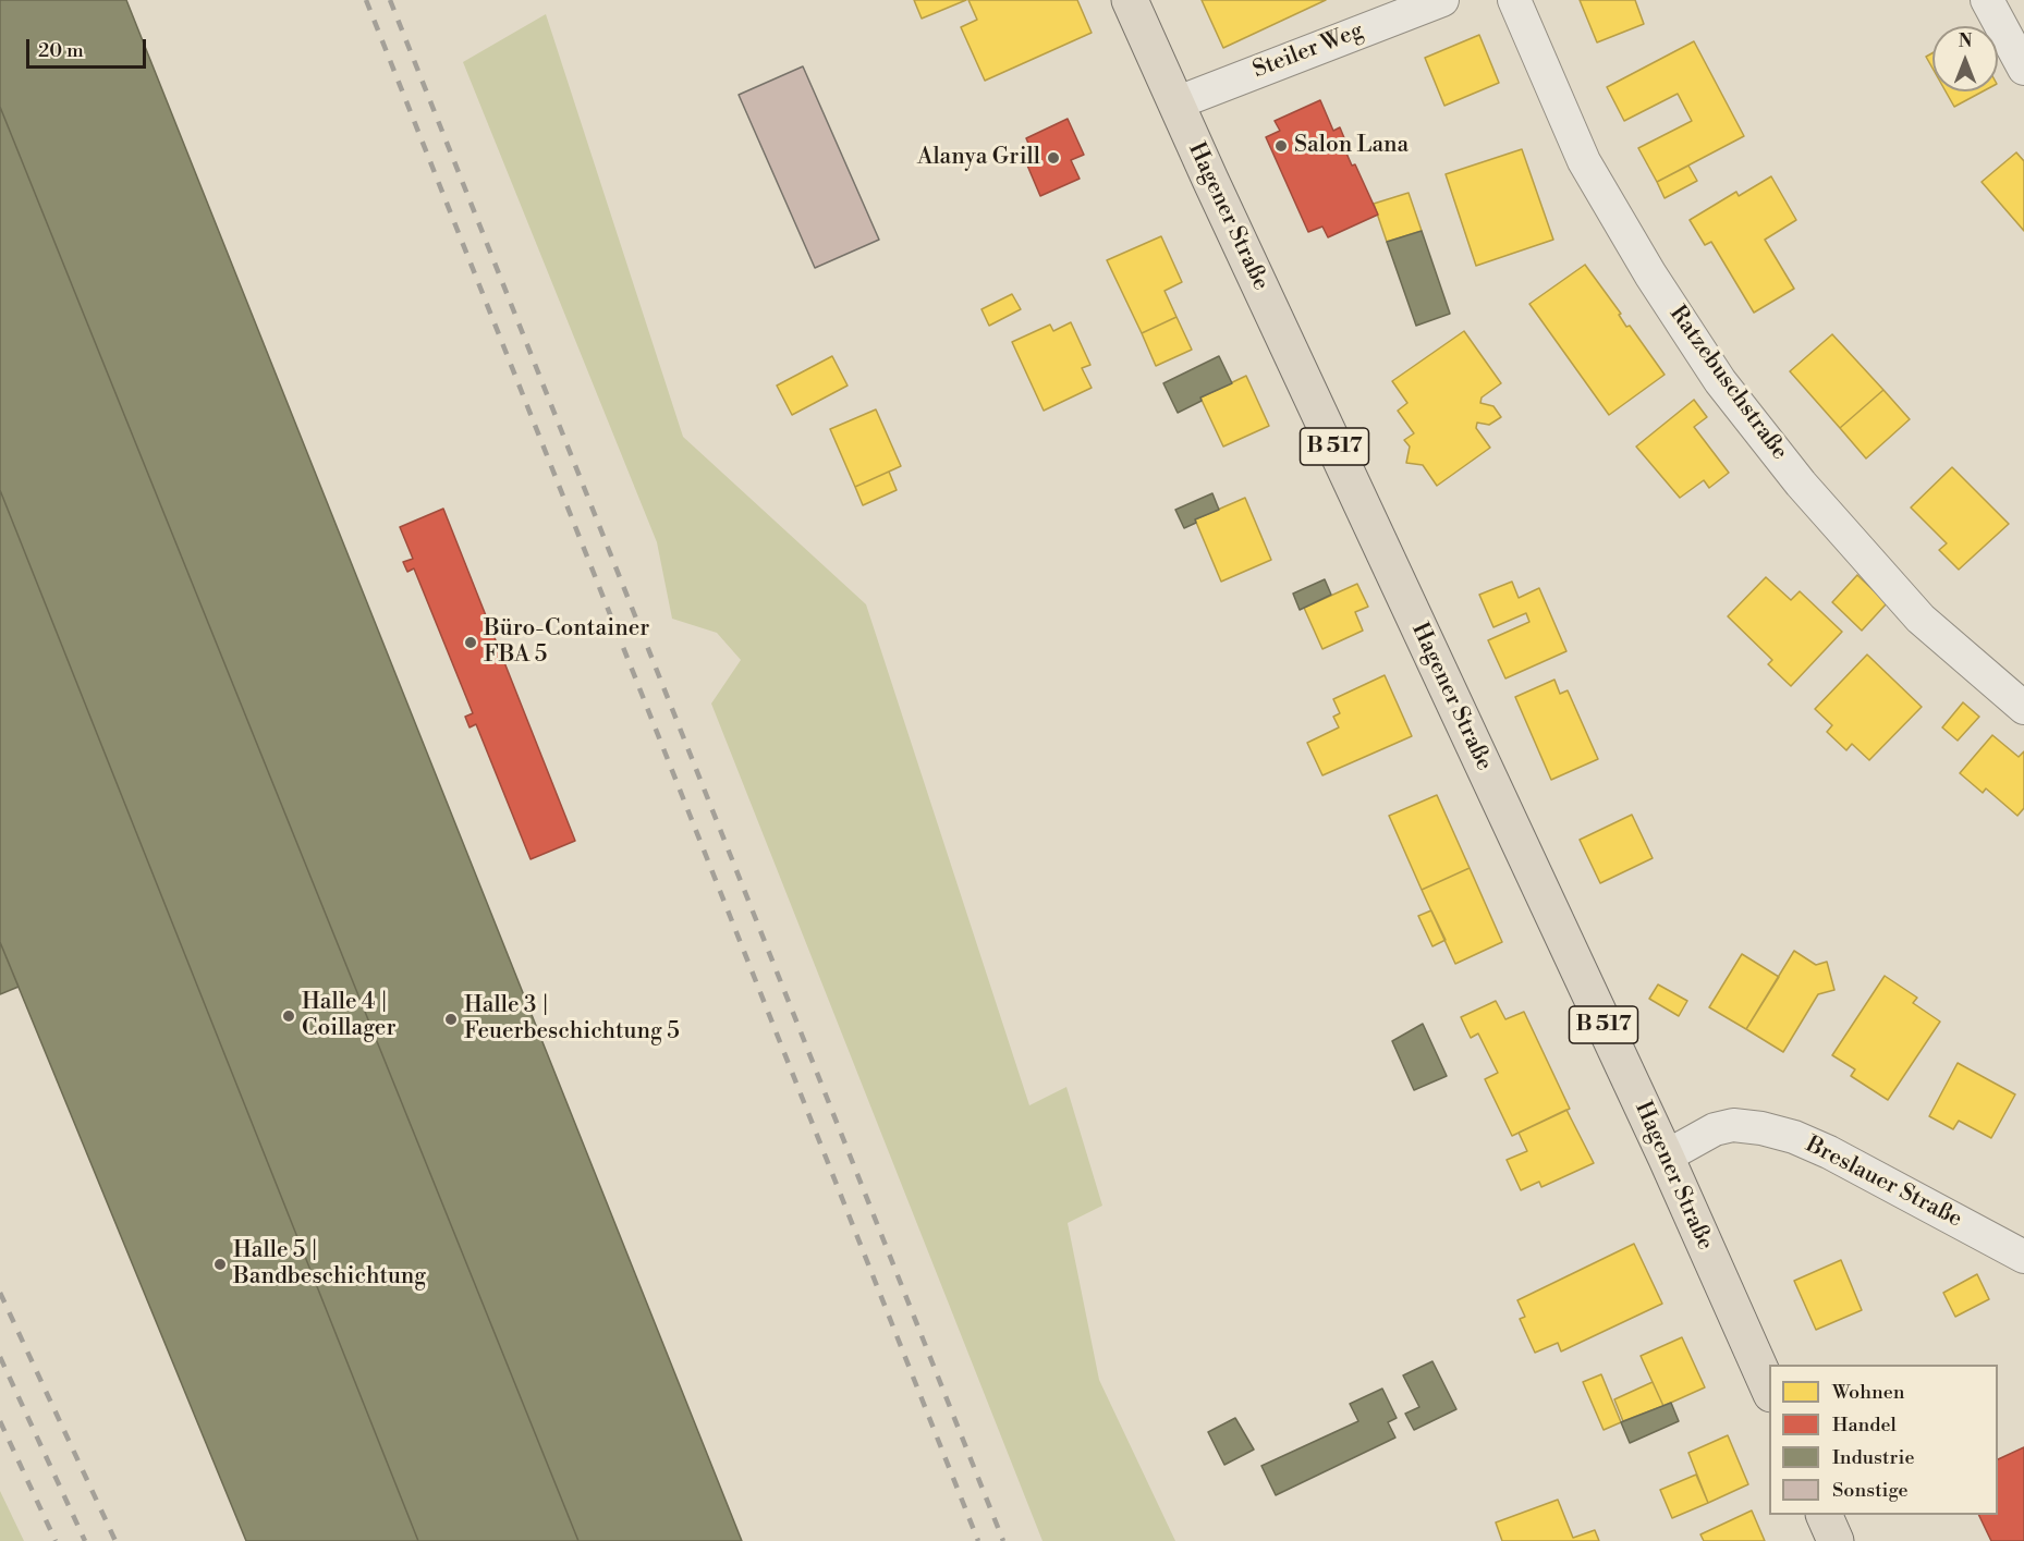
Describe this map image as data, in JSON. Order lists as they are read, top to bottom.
{
  "streets": {
    "main road": ["Hagener Straße", "B 517"],
    "street": ["Steiler Weg", "Ratzebuschstraße", "Breslauer Straße"]
  },
  "crossings": [
    ["Steiler Weg", "Hagener Straße"],
    ["Hagener Straße", "Breslauer Straße"]
  ],
  "places": [
    "Salon Lana",
    "Alanya Grill",
    "Büro-Container FBA 5",
    "Halle 4 | Coillager",
    "Halle 3 | Feuerbeschichtung 5",
    "Halle 5 | Bandbeschichtung"
  ],
  "legend": [
    "Wohnen",
    "Handel",
    "Industrie",
    "Sonstige"
  ],
  "scale_bar": "20 m",
  "north": "top"
}
